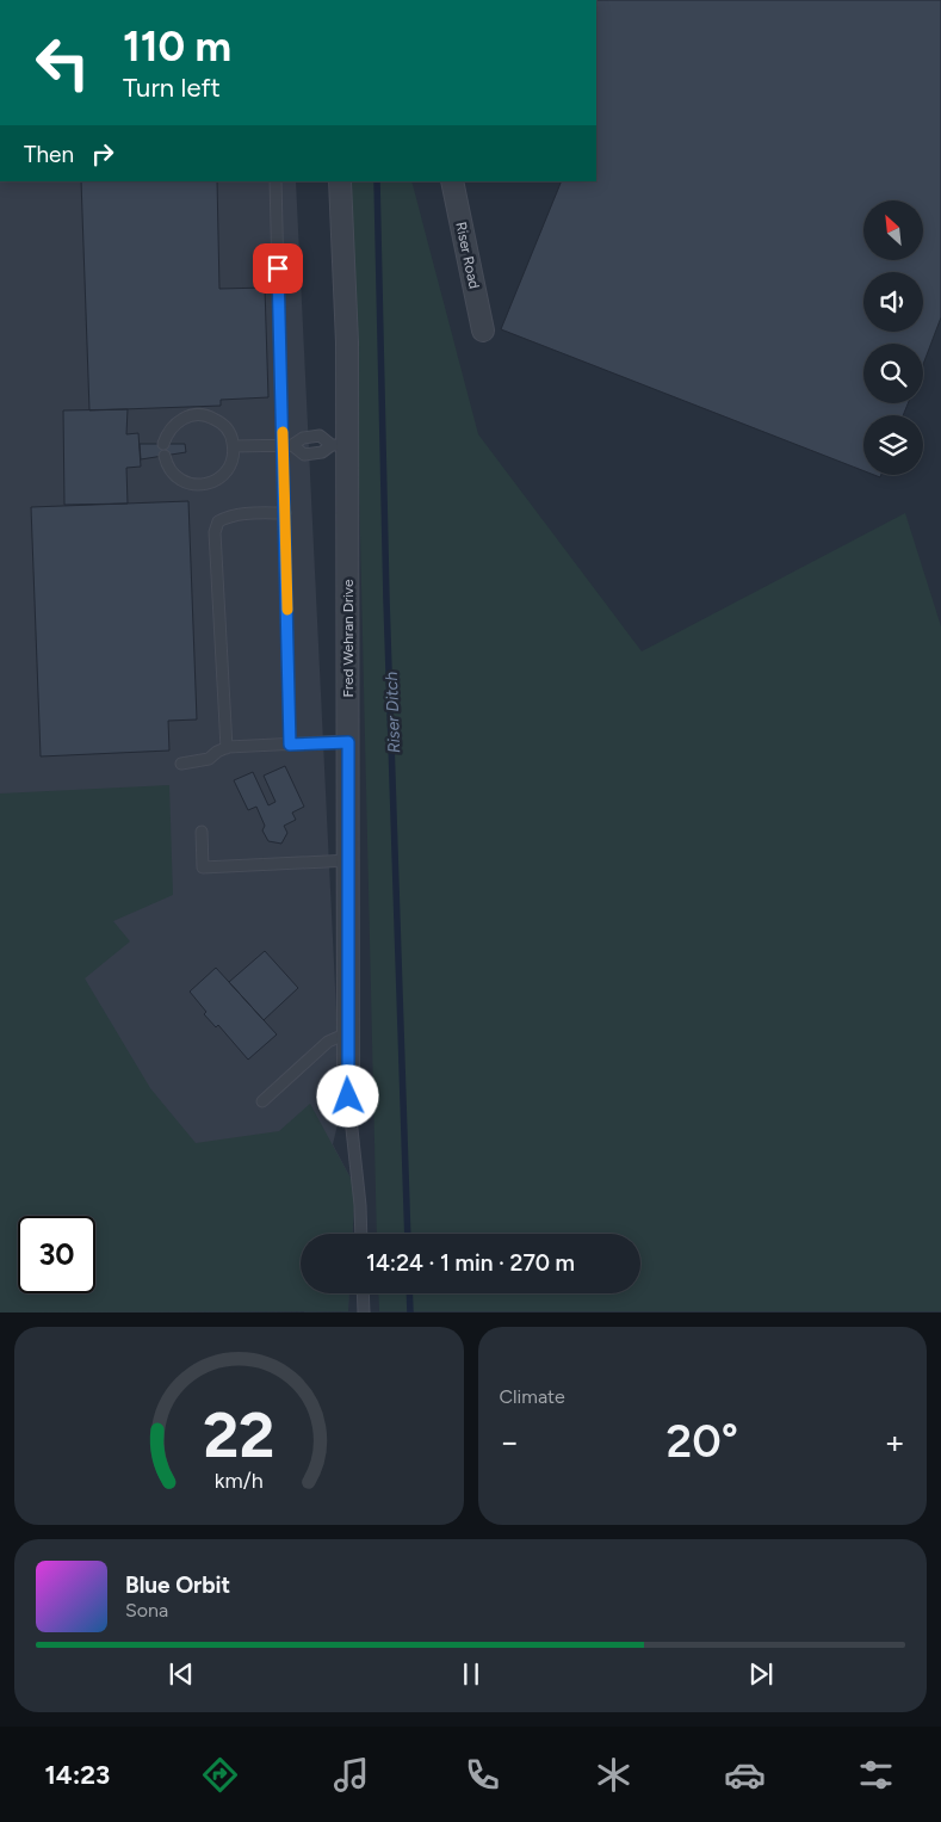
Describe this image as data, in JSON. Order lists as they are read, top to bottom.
{
  "streets": {
    "street": ["Riser Road", "Fred Wehran Drive"]
  },
  "water": ["Riser Ditch"],
  "north": "top left",
  "page": {
    "turn": ["110 m", "Turn left"],
    "then": "Then",
    "limit": "30",
    "trip": "14:24 · 1 min · 270 m",
    "tile": "Climate",
    "heat": ["−", "20°", "+"],
    "song": ["Blue Orbit", "Sona"],
    "tabs": "14:23",
    "gauge": ["22", "km/h"]
  }
}
